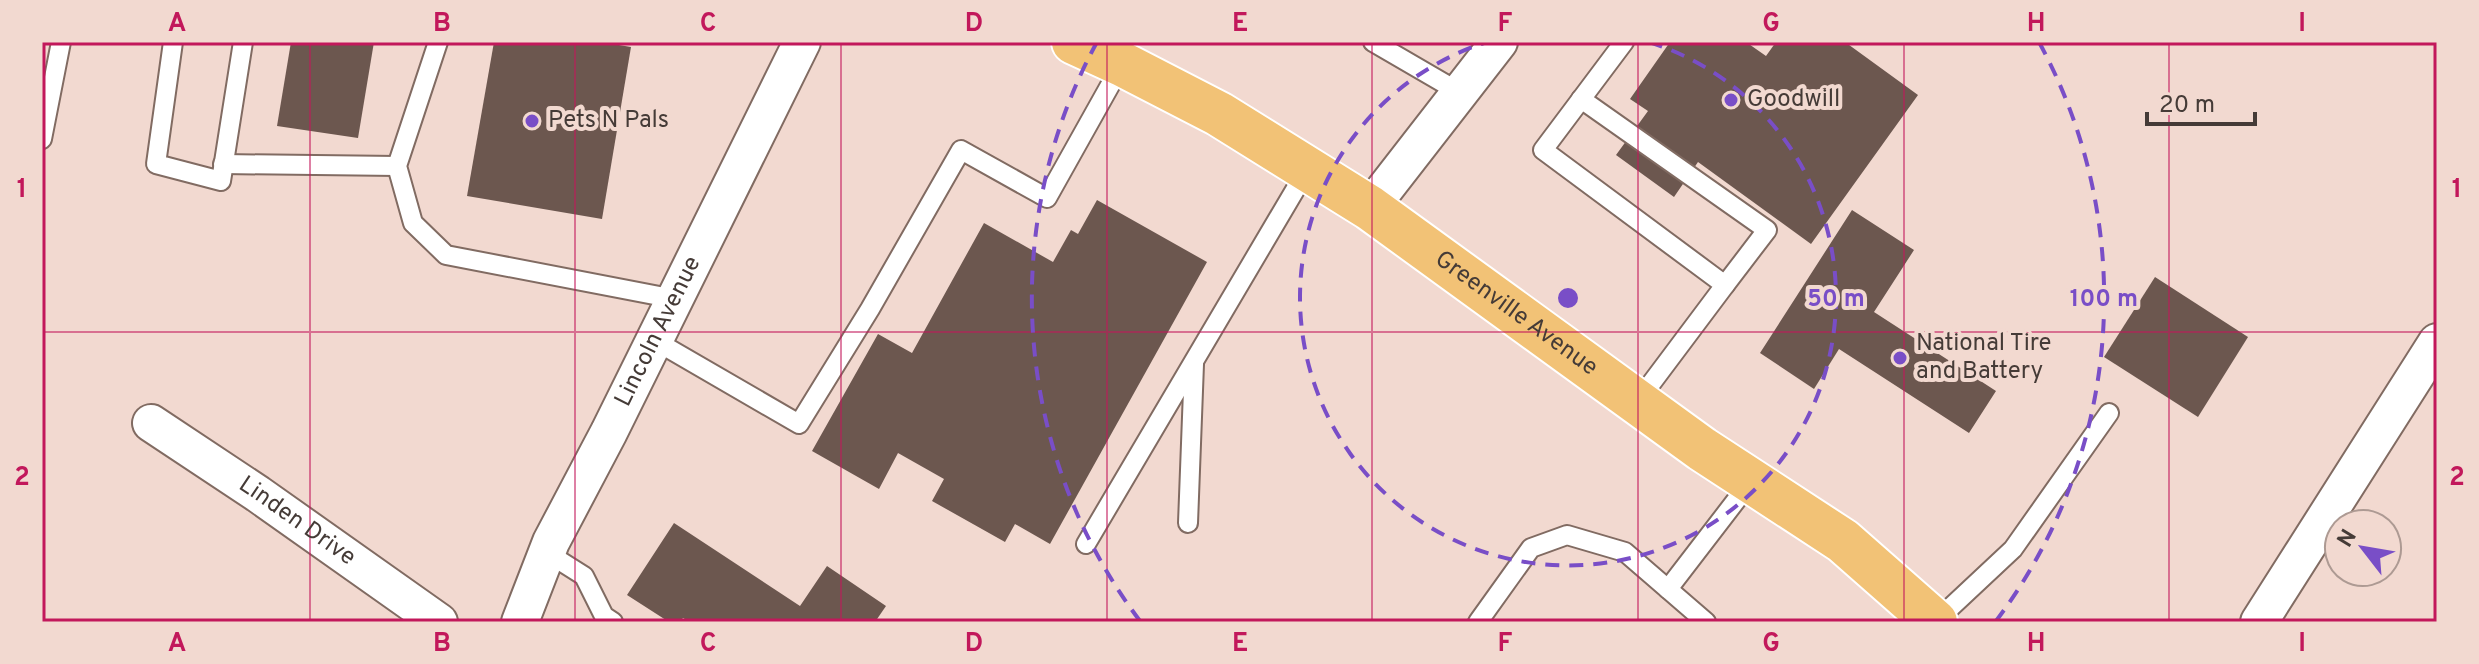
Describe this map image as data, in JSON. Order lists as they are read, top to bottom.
{
  "streets": {
    "main road": ["Greenville Avenue"],
    "street": ["Lincoln Avenue", "Linden Drive"]
  },
  "places": ["Goodwill", "Pets N Pals", "National Tire and Battery"],
  "scale_bar": "20 m",
  "north": "top left",
  "grid": {
    "columns": [
      "A",
      "B",
      "C",
      "D",
      "E",
      "F",
      "G",
      "H",
      "I"
    ],
    "rows": ["1", "2"]
  },
  "rings": ["50 m", "100 m"]
}
